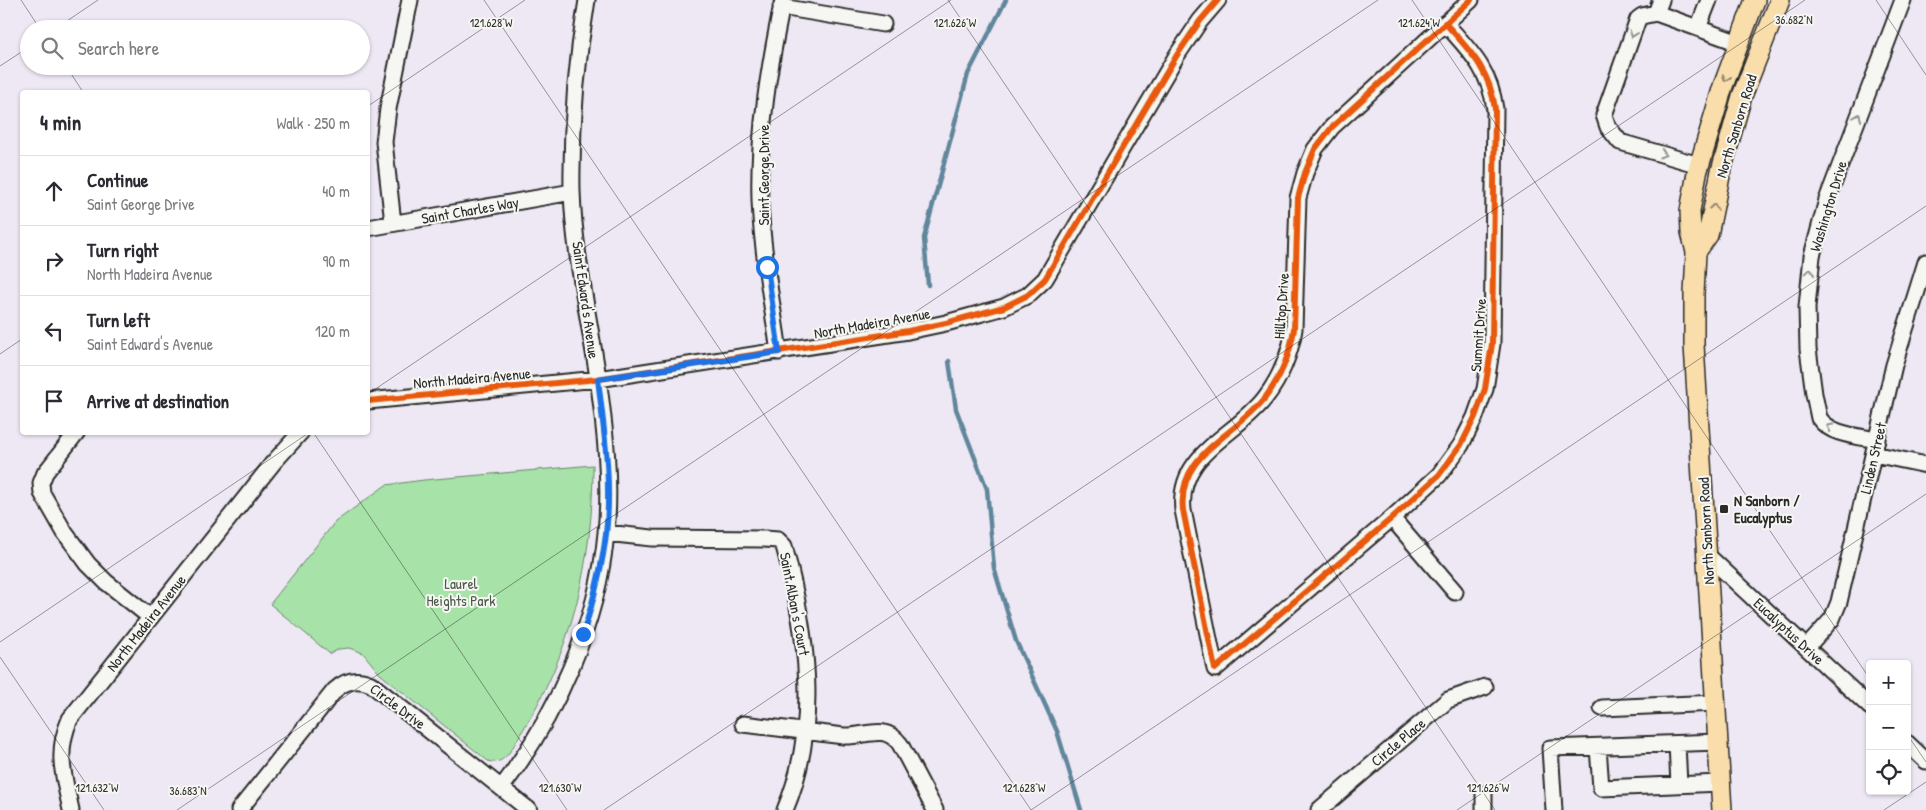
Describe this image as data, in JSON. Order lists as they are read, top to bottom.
{
  "streets": {
    "main road": ["North Sanborn Road"],
    "street": [
      "Saint George Drive",
      "Washington Drive",
      "Saint Charles Way",
      "Saint Edward's Avenue",
      "Hilltop Drive",
      "North Madeira Avenue",
      "Summit Drive",
      "Linden Street",
      "Saint Alban's Court",
      "Eucalyptus Drive",
      "Circle Drive",
      "Circle Place"
    ]
  },
  "crossings": [
    ["North Sanborn Road", "Eucalyptus Drive"],
    ["Saint George Drive", "North Madeira Avenue"],
    ["Washington Drive", "Linden Street"],
    ["Saint Charles Way", "Saint Edward's Avenue"],
    ["Saint Edward's Avenue", "North Madeira Avenue"],
    ["Saint Edward's Avenue", "Saint Alban's Court"],
    ["Saint Edward's Avenue", "Circle Drive"],
    ["Hilltop Drive", "Summit Drive"],
    ["Linden Street", "Eucalyptus Drive"]
  ],
  "one_way": ["Washington Drive"],
  "parks": ["Laurel Heights Park"],
  "places": {
    "transit": ["N Sanborn / Eucalyptus"]
  },
  "page": {
    "search": "Search here",
    "heading": ["4 min", "Walk · 250 m"],
    "list": [
      ["Continue", "Saint George Drive", "40 m"],
      ["Turn right", "North Madeira Avenue", "90 m"],
      ["Turn left", "Saint Edward's Avenue", "120 m"],
      "Arrive at destination"
    ],
    "map_buttons": ["+", "−"]
  },
  "coordinates": [
    "36.682°N",
    "121.628°W",
    "121.626°W",
    "121.624°W",
    "121.632°W",
    "121.630°W",
    "36.683°N"
  ]
}
